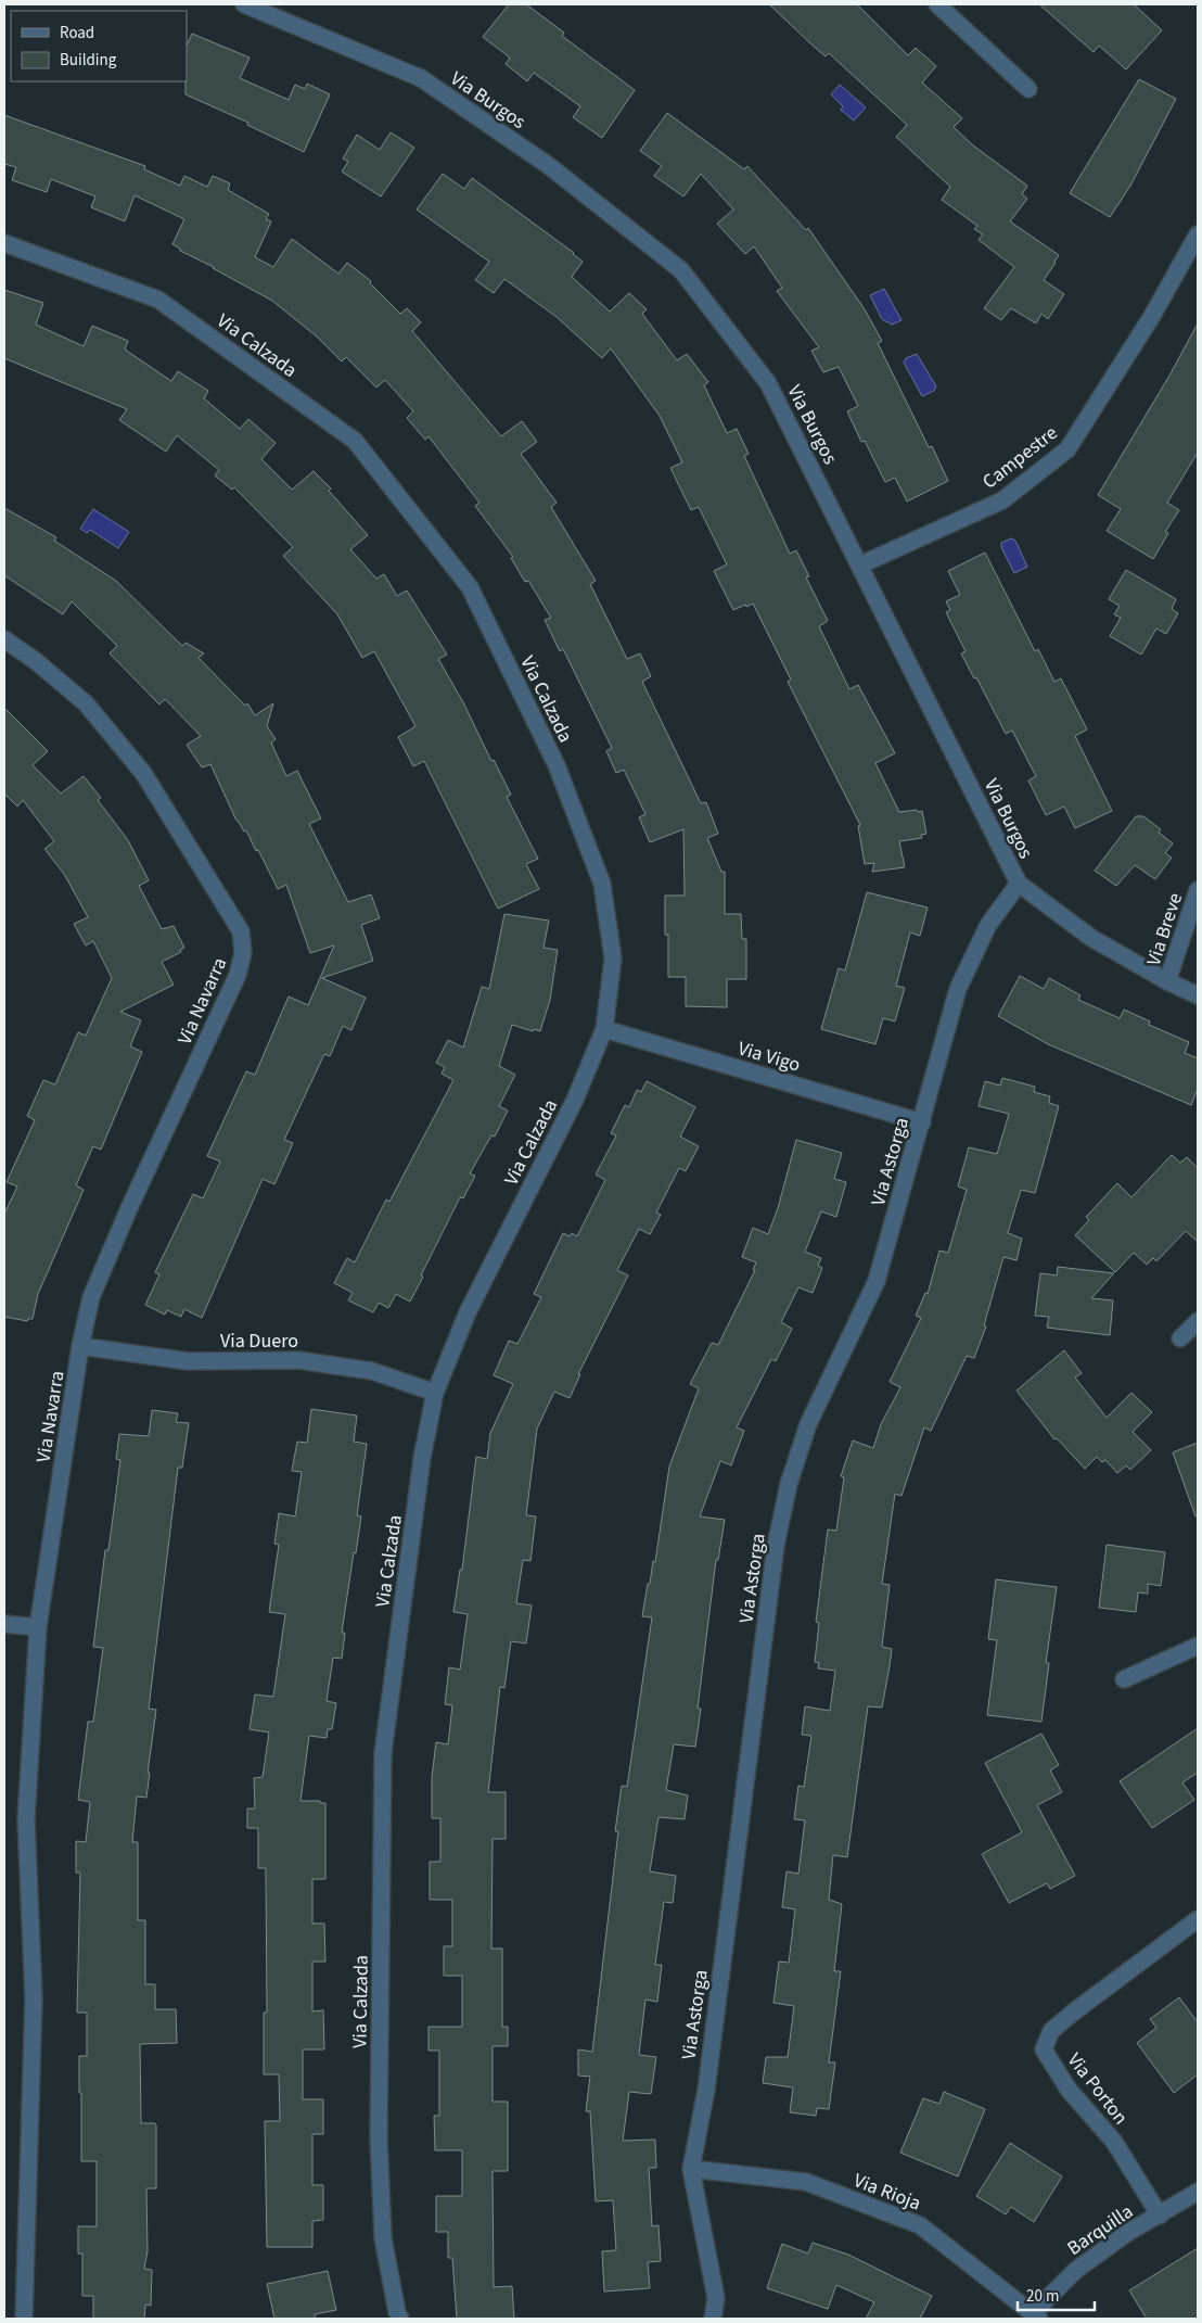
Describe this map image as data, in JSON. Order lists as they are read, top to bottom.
{
  "streets": {
    "street": [
      "Via Burgos",
      "Via Calzada",
      "Campestre",
      "Via Breve",
      "Via Navarra",
      "Via Vigo",
      "Via Astorga",
      "Via Duero",
      "Via Porton",
      "Via Rioja",
      "Barquilla"
    ]
  },
  "crossings": [
    ["Via Burgos", "Campestre"],
    ["Via Burgos", "Via Breve"],
    ["Via Burgos", "Via Astorga"],
    ["Via Calzada", "Via Vigo"],
    ["Via Calzada", "Via Duero"],
    ["Via Navarra", "Via Duero"],
    ["Via Vigo", "Via Astorga"],
    ["Via Astorga", "Via Rioja"],
    ["Via Porton", "Barquilla"],
    ["Via Rioja", "Barquilla"]
  ],
  "legend": ["Road", "Building"],
  "scale_bar": "20 m"
}
